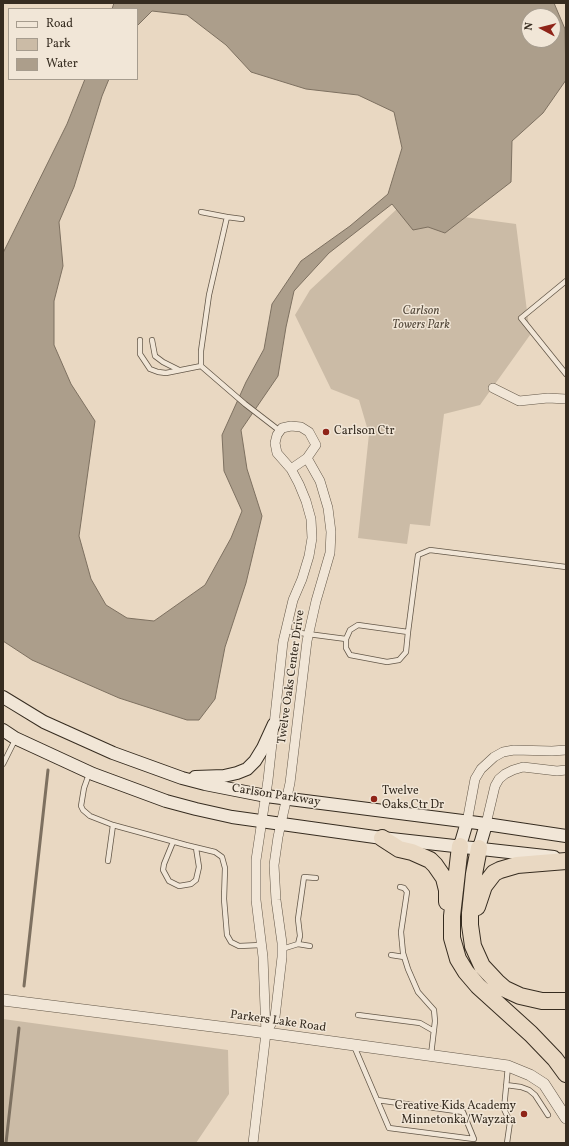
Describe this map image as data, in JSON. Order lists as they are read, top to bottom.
{
  "streets": {
    "main road": ["Carlson Parkway"],
    "street": ["Twelve Oaks Center Drive", "Parkers Lake Road"]
  },
  "crossings": [
    ["Twelve Oaks Center Drive", "Carlson Parkway"],
    ["Twelve Oaks Center Drive", "Parkers Lake Road"]
  ],
  "parks": ["Carlson Towers Park"],
  "places": ["Carlson Ctr", "Twelve Oaks Ctr Dr", "Creative Kids Academy Minnetonka/Wayzata"],
  "legend": ["Road", "Park", "Water"],
  "north": "left"
}
